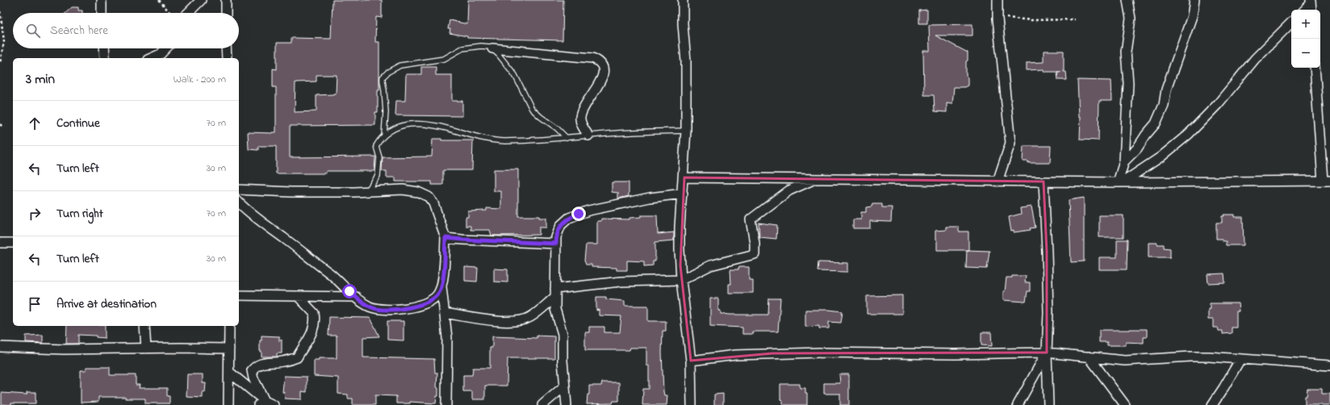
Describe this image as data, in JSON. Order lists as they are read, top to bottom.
{
  "page": {
    "map_buttons": ["+", "−"],
    "search": "Search here",
    "heading": ["3 min", "Walk · 200 m"],
    "list": [
      ["Continue", "70 m"],
      ["Turn left", "30 m"],
      ["Turn right", "70 m"],
      ["Turn left", "30 m"],
      "Arrive at destination"
    ]
  }
}
